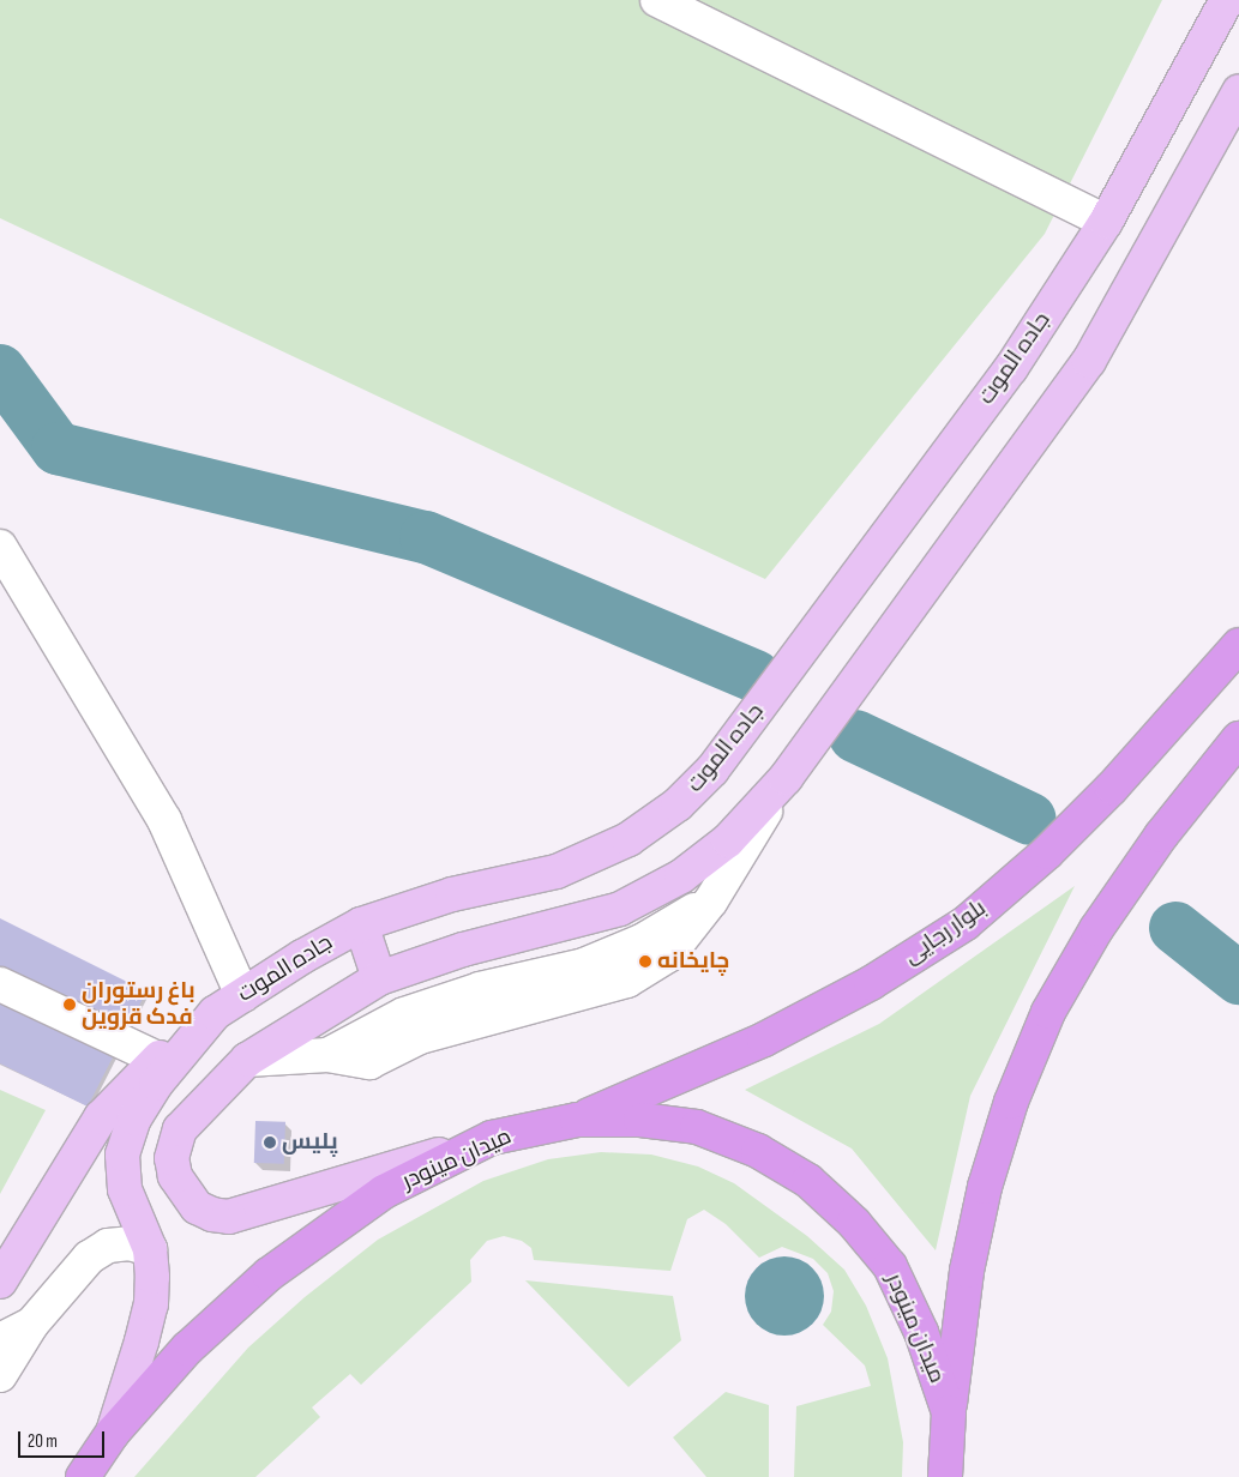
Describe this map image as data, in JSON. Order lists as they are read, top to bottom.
{
  "streets": {
    "highway": ["بلوار رجایی", "میدان مینودر"],
    "main road": ["جاده الموت"]
  },
  "crossings": [
    ["جاده الموت", "میدان مینودر"],
    ["بلوار رجایی", "میدان مینودر"]
  ],
  "places": ["چایخانه", "باغ رستوران فدک قزوین", "پلیس"],
  "scale_bar": "20 m"
}
